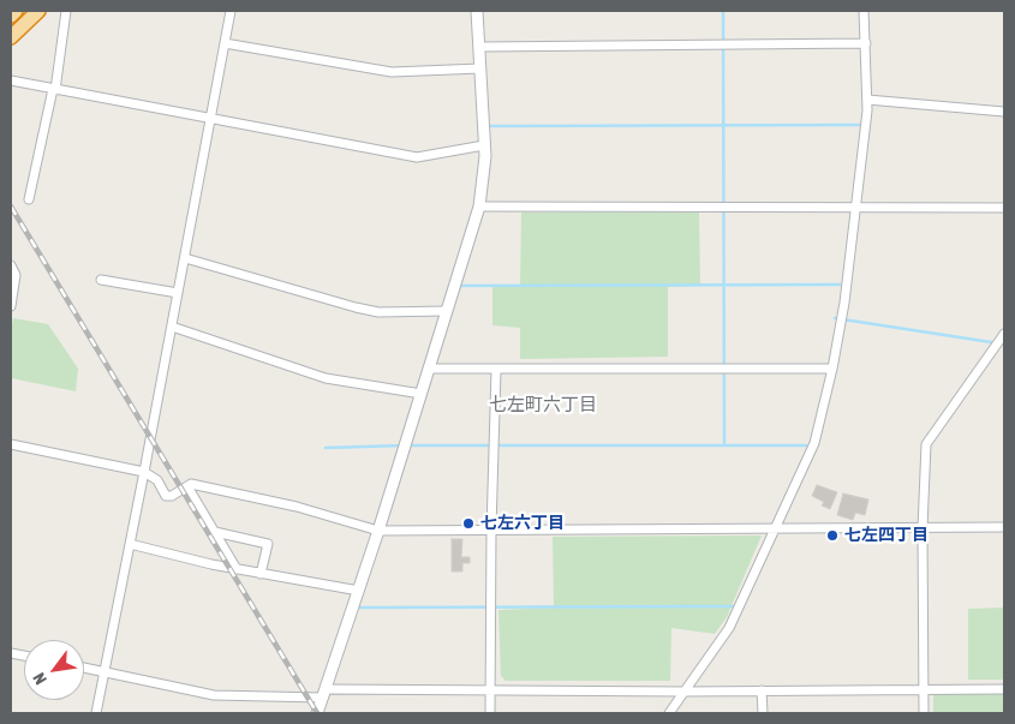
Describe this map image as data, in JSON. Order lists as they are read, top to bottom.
{
  "districts": ["七左町六丁目"],
  "places": ["七左六丁目", "七左四丁目"],
  "north": "bottom left"
}
